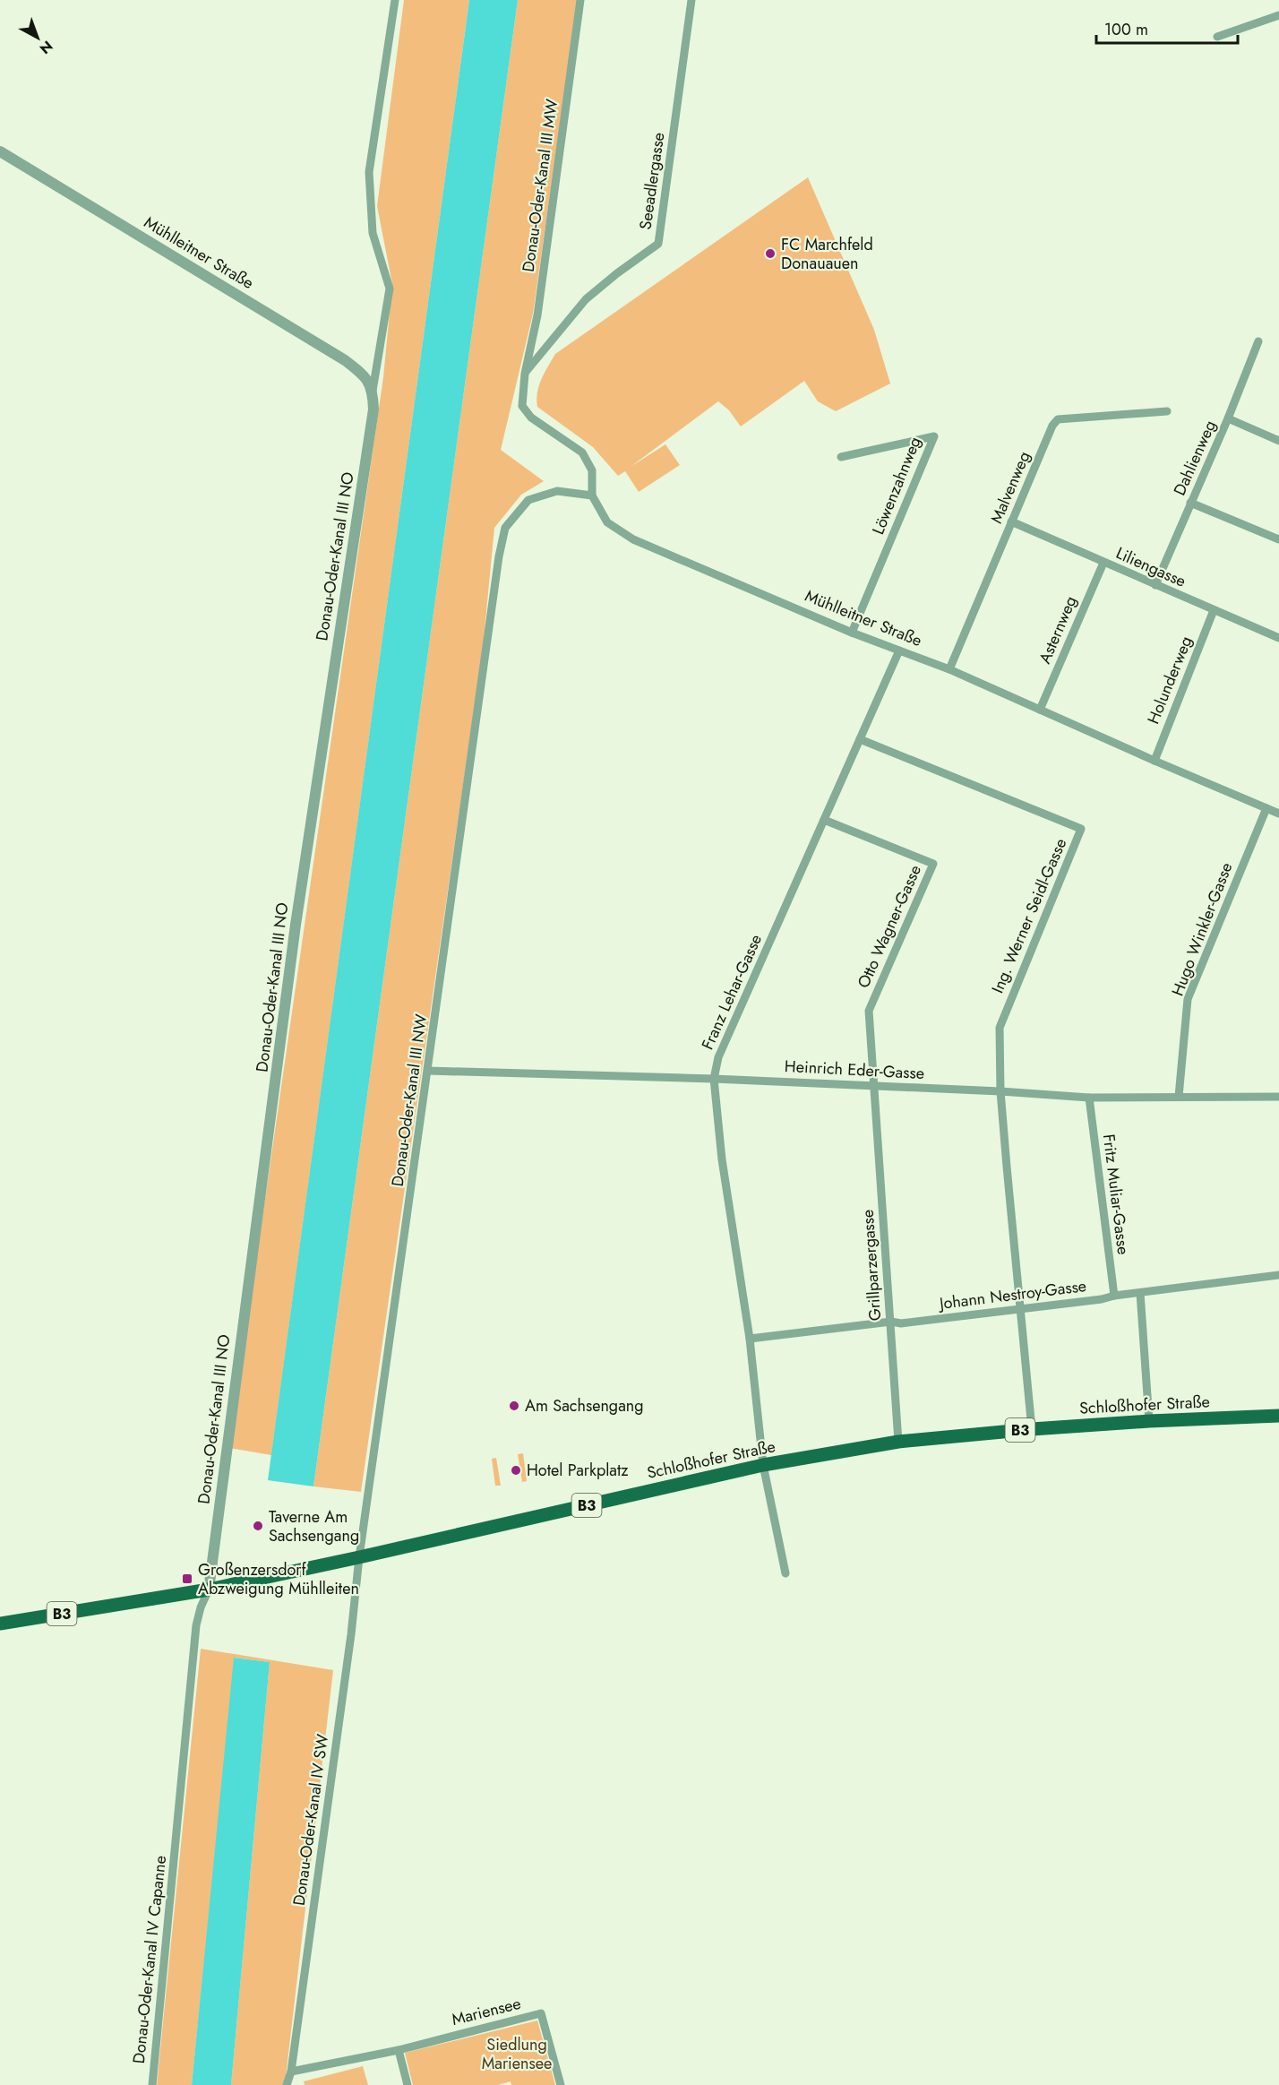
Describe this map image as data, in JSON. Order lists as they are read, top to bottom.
{
  "streets": {
    "main road": ["Schloßhofer Straße", "B3"],
    "street": [
      "Seeadlergasse",
      "Donau-Oder-Kanal III MW",
      "Mühlleitner Straße",
      "Dahlienweg",
      "Löwenzahnweg",
      "Malvenweg",
      "Donau-Oder-Kanal III NO",
      "Liliengasse",
      "Asternweg",
      "Holunderweg",
      "Ing. Werner Seidl-Gasse",
      "Otto Wagner-Gasse",
      "Hugo Winkler-Gasse",
      "Franz Lehar-Gasse",
      "Heinrich Eder-Gasse",
      "Donau-Oder-Kanal III NW",
      "Fritz Muliar-Gasse",
      "Grillparzergasse",
      "Johann Nestroy-Gasse",
      "Donau-Oder-Kanal IV SW",
      "Donau-Oder-Kanal IV Capanne",
      "Mariensee"
    ]
  },
  "crossings": [
    ["Seeadlergasse", "Donau-Oder-Kanal III MW"],
    ["Seeadlergasse", "Mühlleitner Straße"],
    ["Donau-Oder-Kanal III MW", "Mühlleitner Straße"],
    ["Mühlleitner Straße", "Löwenzahnweg"],
    ["Mühlleitner Straße", "Malvenweg"],
    ["Mühlleitner Straße", "Donau-Oder-Kanal III NO"],
    ["Mühlleitner Straße", "Asternweg"],
    ["Mühlleitner Straße", "Holunderweg"],
    ["Mühlleitner Straße", "Hugo Winkler-Gasse"],
    ["Mühlleitner Straße", "Franz Lehar-Gasse"],
    ["Mühlleitner Straße", "Donau-Oder-Kanal III NW"],
    ["Dahlienweg", "Liliengasse"],
    ["Malvenweg", "Liliengasse"],
    ["Donau-Oder-Kanal III NO", "Schloßhofer Straße"],
    ["Donau-Oder-Kanal III NO", "Donau-Oder-Kanal IV Capanne"],
    ["Liliengasse", "Asternweg"],
    ["Liliengasse", "Holunderweg"],
    ["Ing. Werner Seidl-Gasse", "Franz Lehar-Gasse"],
    ["Ing. Werner Seidl-Gasse", "Heinrich Eder-Gasse"],
    ["Otto Wagner-Gasse", "Franz Lehar-Gasse"],
    ["Otto Wagner-Gasse", "Heinrich Eder-Gasse"],
    ["Otto Wagner-Gasse", "Grillparzergasse"],
    ["Hugo Winkler-Gasse", "Heinrich Eder-Gasse"],
    ["Franz Lehar-Gasse", "Heinrich Eder-Gasse"],
    ["Franz Lehar-Gasse", "Johann Nestroy-Gasse"],
    ["Franz Lehar-Gasse", "Schloßhofer Straße"],
    ["Heinrich Eder-Gasse", "Donau-Oder-Kanal III NW"],
    ["Heinrich Eder-Gasse", "Fritz Muliar-Gasse"],
    ["Heinrich Eder-Gasse", "Grillparzergasse"],
    ["Donau-Oder-Kanal III NW", "Schloßhofer Straße"],
    ["Donau-Oder-Kanal III NW", "Donau-Oder-Kanal IV SW"],
    ["Fritz Muliar-Gasse", "Johann Nestroy-Gasse"],
    ["Grillparzergasse", "Johann Nestroy-Gasse"],
    ["Grillparzergasse", "Schloßhofer Straße"],
    ["Schloßhofer Straße", "Donau-Oder-Kanal IV SW"],
    ["Schloßhofer Straße", "Donau-Oder-Kanal IV Capanne"],
    ["Donau-Oder-Kanal IV SW", "Mariensee"]
  ],
  "parks": ["Siedlung Mariensee"],
  "places": {
    "other": [
      "FC Marchfeld Donauauen",
      "Am Sachsengang",
      "Hotel Parkplatz",
      "Taverne Am Sachsengang"
    ],
    "transit": ["Großenzersdorf Abzweigung Mühlleiten"]
  },
  "scale_bar": "100 m",
  "north": "bottom right"
}
